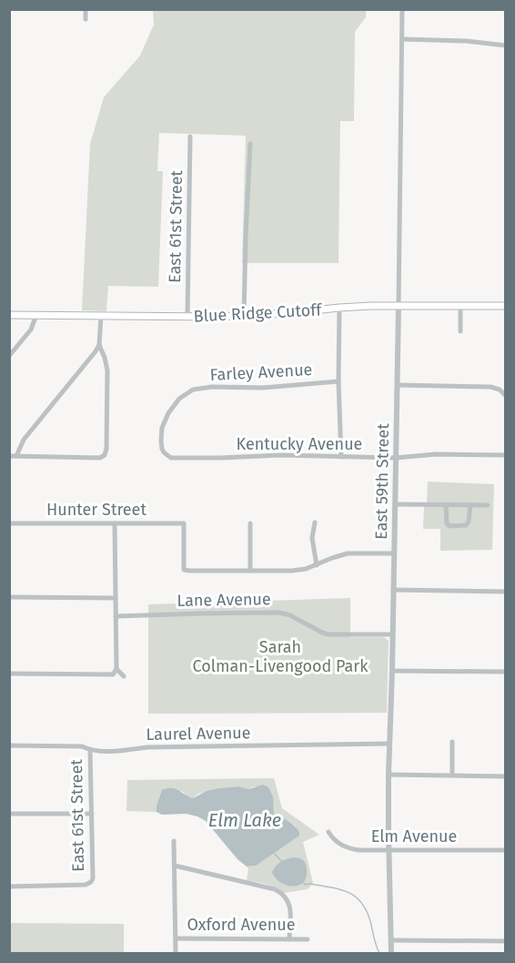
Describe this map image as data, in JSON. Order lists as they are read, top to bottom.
{
  "streets": {
    "main road": ["Blue Ridge Cutoff"],
    "street": [
      "East 61st Street",
      "Farley Avenue",
      "Kentucky Avenue",
      "East 59th Street",
      "Hunter Street",
      "Lane Avenue",
      "Laurel Avenue",
      "Elm Avenue",
      "Oxford Avenue"
    ]
  },
  "crossings": [
    ["East 61st Street", "Blue Ridge Cutoff"],
    ["East 61st Street", "Laurel Avenue"],
    ["Blue Ridge Cutoff", "East 59th Street"],
    ["Farley Avenue", "Kentucky Avenue"],
    ["Kentucky Avenue", "East 59th Street"],
    ["East 59th Street", "Lane Avenue"],
    ["East 59th Street", "Laurel Avenue"],
    ["East 59th Street", "Elm Avenue"]
  ],
  "water": ["Elm Lake"],
  "parks": ["Sarah Colman-Livengood Park"]
}
